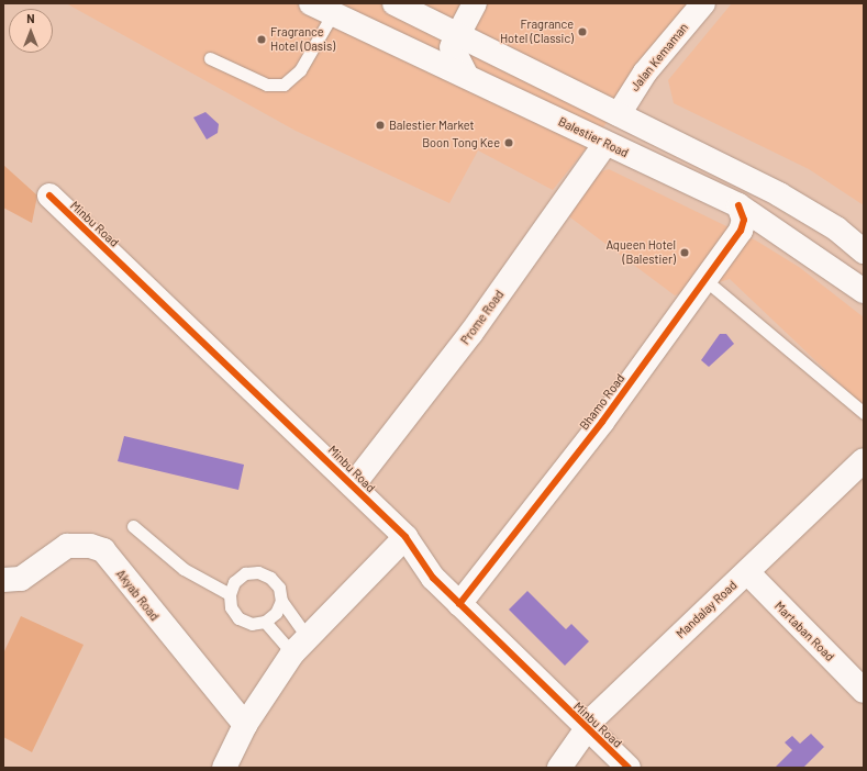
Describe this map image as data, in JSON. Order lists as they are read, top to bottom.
{
  "streets": {
    "street": [
      "Jalan Kemaman",
      "Balestier Road",
      "Minbu Road",
      "Prome Road",
      "Bhamo Road",
      "Akyab Road",
      "Mandalay Road",
      "Martaban Road"
    ]
  },
  "crossings": [
    ["Balestier Road", "Prome Road"],
    ["Balestier Road", "Bhamo Road"],
    ["Minbu Road", "Prome Road"],
    ["Minbu Road", "Bhamo Road"],
    ["Minbu Road", "Mandalay Road"],
    ["Mandalay Road", "Martaban Road"]
  ],
  "places": [
    "Fragrance Hotel (Classic)",
    "Fragrance Hotel (Oasis)",
    "Balestier Market",
    "Boon Tong Kee",
    "Aqueen Hotel (Balestier)"
  ],
  "north": "top"
}
